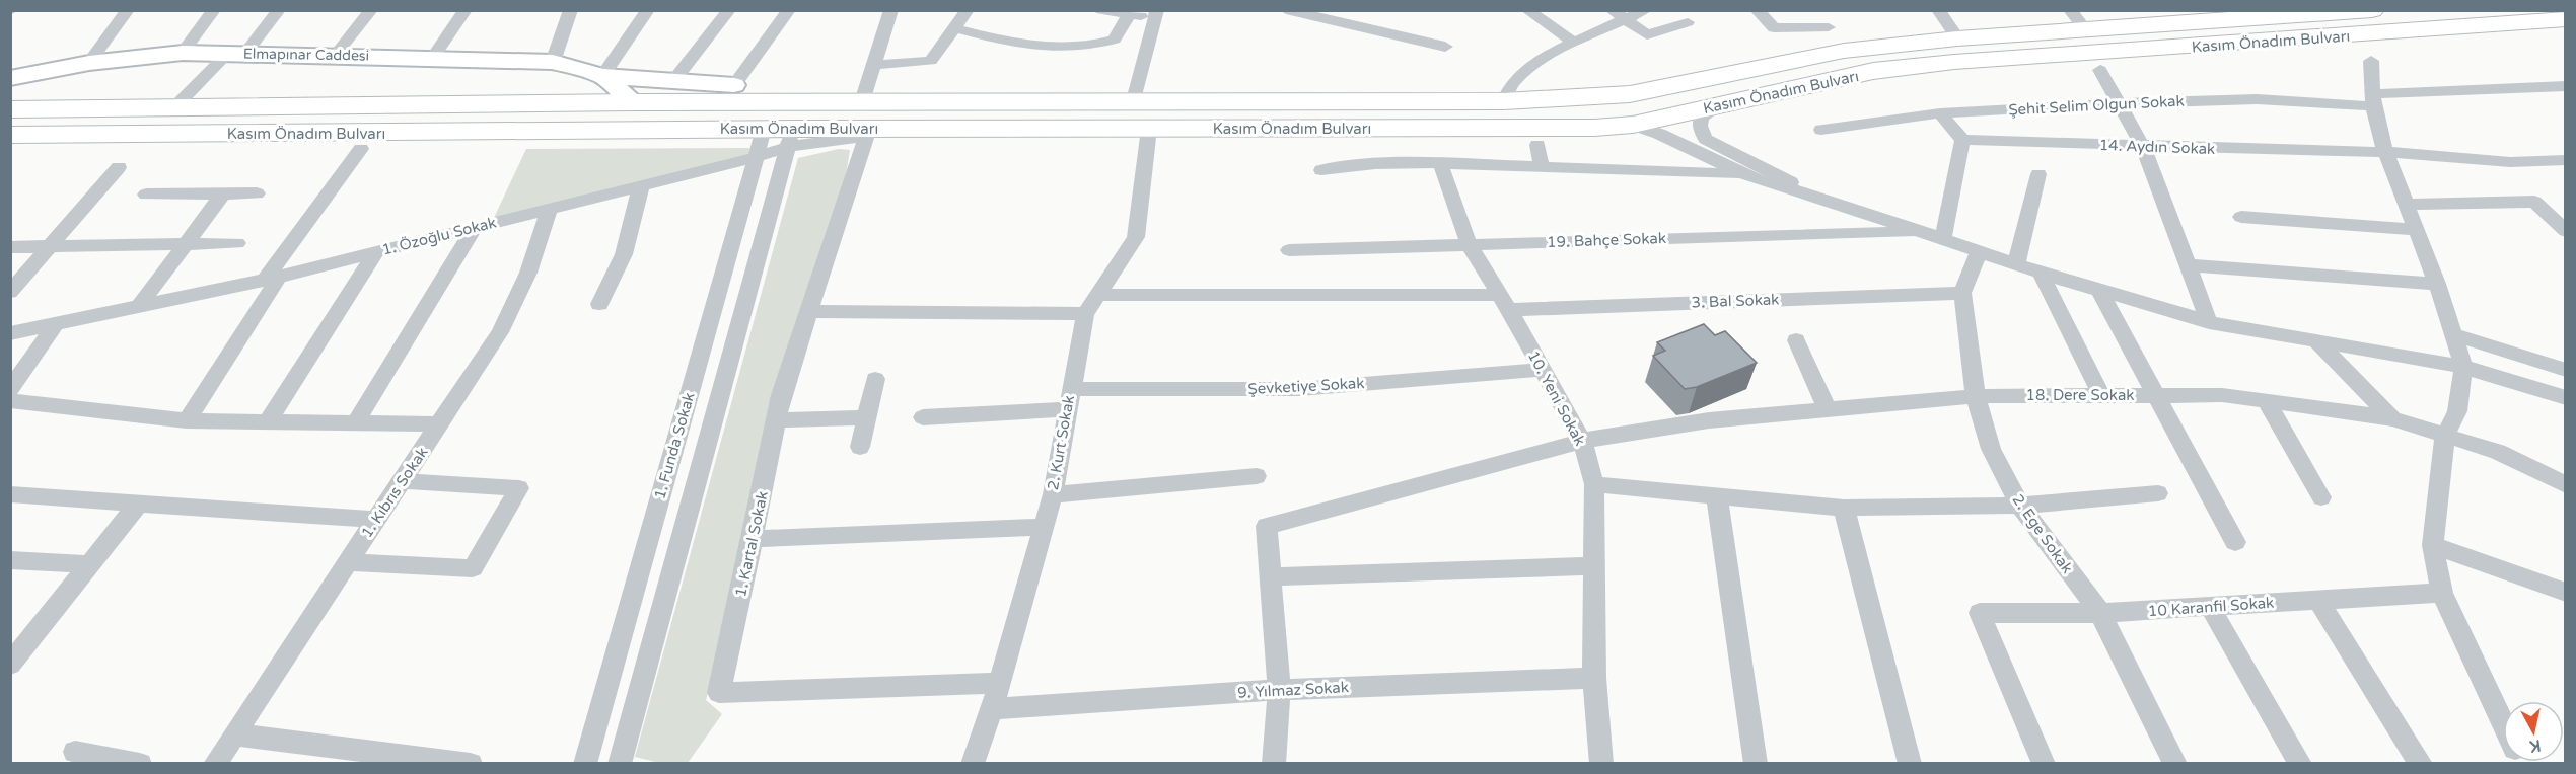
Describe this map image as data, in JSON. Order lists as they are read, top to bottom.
{
  "streets": {
    "main road": ["Kasım Önadım Bulvarı"],
    "street": [
      "Elmapınar Caddesi",
      "Şehit Selim Olgun Sokak",
      "14. Aydın Sokak",
      "1. Özoğlu Sokak",
      "19. Bahçe Sokak",
      "3. Bal Sokak",
      "Şevketiye Sokak",
      "18. Dere Sokak",
      "10. Yeni Sokak",
      "2. Kurt Sokak",
      "1. Funda Sokak",
      "1. Kıbrıs Sokak",
      "2. Ege Sokak",
      "1. Kartal Sokak",
      "10 Karanfil Sokak",
      "9. Yılmaz Sokak"
    ]
  },
  "crossings": [
    ["Kasım Önadım Bulvarı", "Elmapınar Caddesi"],
    ["Kasım Önadım Bulvarı", "1. Özoğlu Sokak"],
    ["Kasım Önadım Bulvarı", "2. Kurt Sokak"],
    ["Kasım Önadım Bulvarı", "1. Funda Sokak"],
    ["Kasım Önadım Bulvarı", "1. Kartal Sokak"],
    ["1. Özoğlu Sokak", "1. Funda Sokak"],
    ["1. Özoğlu Sokak", "1. Kıbrıs Sokak"],
    ["19. Bahçe Sokak", "10. Yeni Sokak"],
    ["3. Bal Sokak", "10. Yeni Sokak"],
    ["3. Bal Sokak", "2. Kurt Sokak"],
    ["3. Bal Sokak", "2. Ege Sokak"],
    ["Şevketiye Sokak", "10. Yeni Sokak"],
    ["Şevketiye Sokak", "2. Kurt Sokak"],
    ["18. Dere Sokak", "10. Yeni Sokak"],
    ["18. Dere Sokak", "2. Ege Sokak"],
    ["10. Yeni Sokak", "9. Yılmaz Sokak"],
    ["2. Kurt Sokak", "1. Kartal Sokak"],
    ["2. Kurt Sokak", "9. Yılmaz Sokak"],
    ["2. Ege Sokak", "10 Karanfil Sokak"]
  ],
  "north": "bottom"
}
